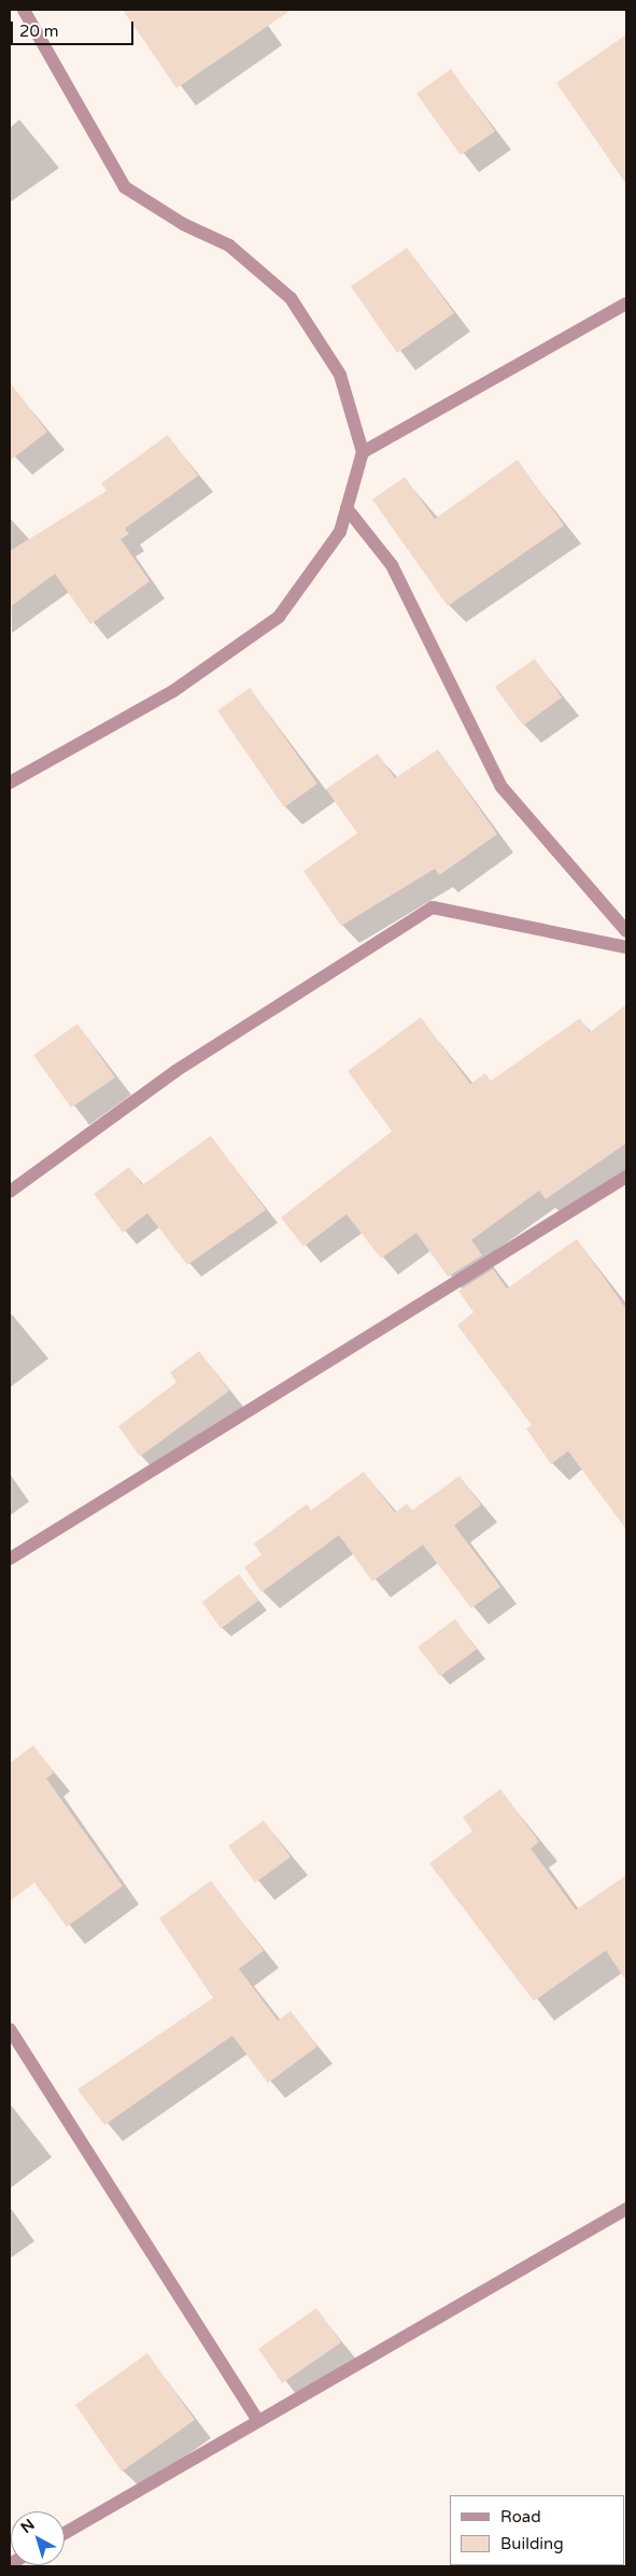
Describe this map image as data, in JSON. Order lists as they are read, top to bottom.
{
  "legend": ["Road", "Building"],
  "scale_bar": "20 m",
  "north": "top left"
}
